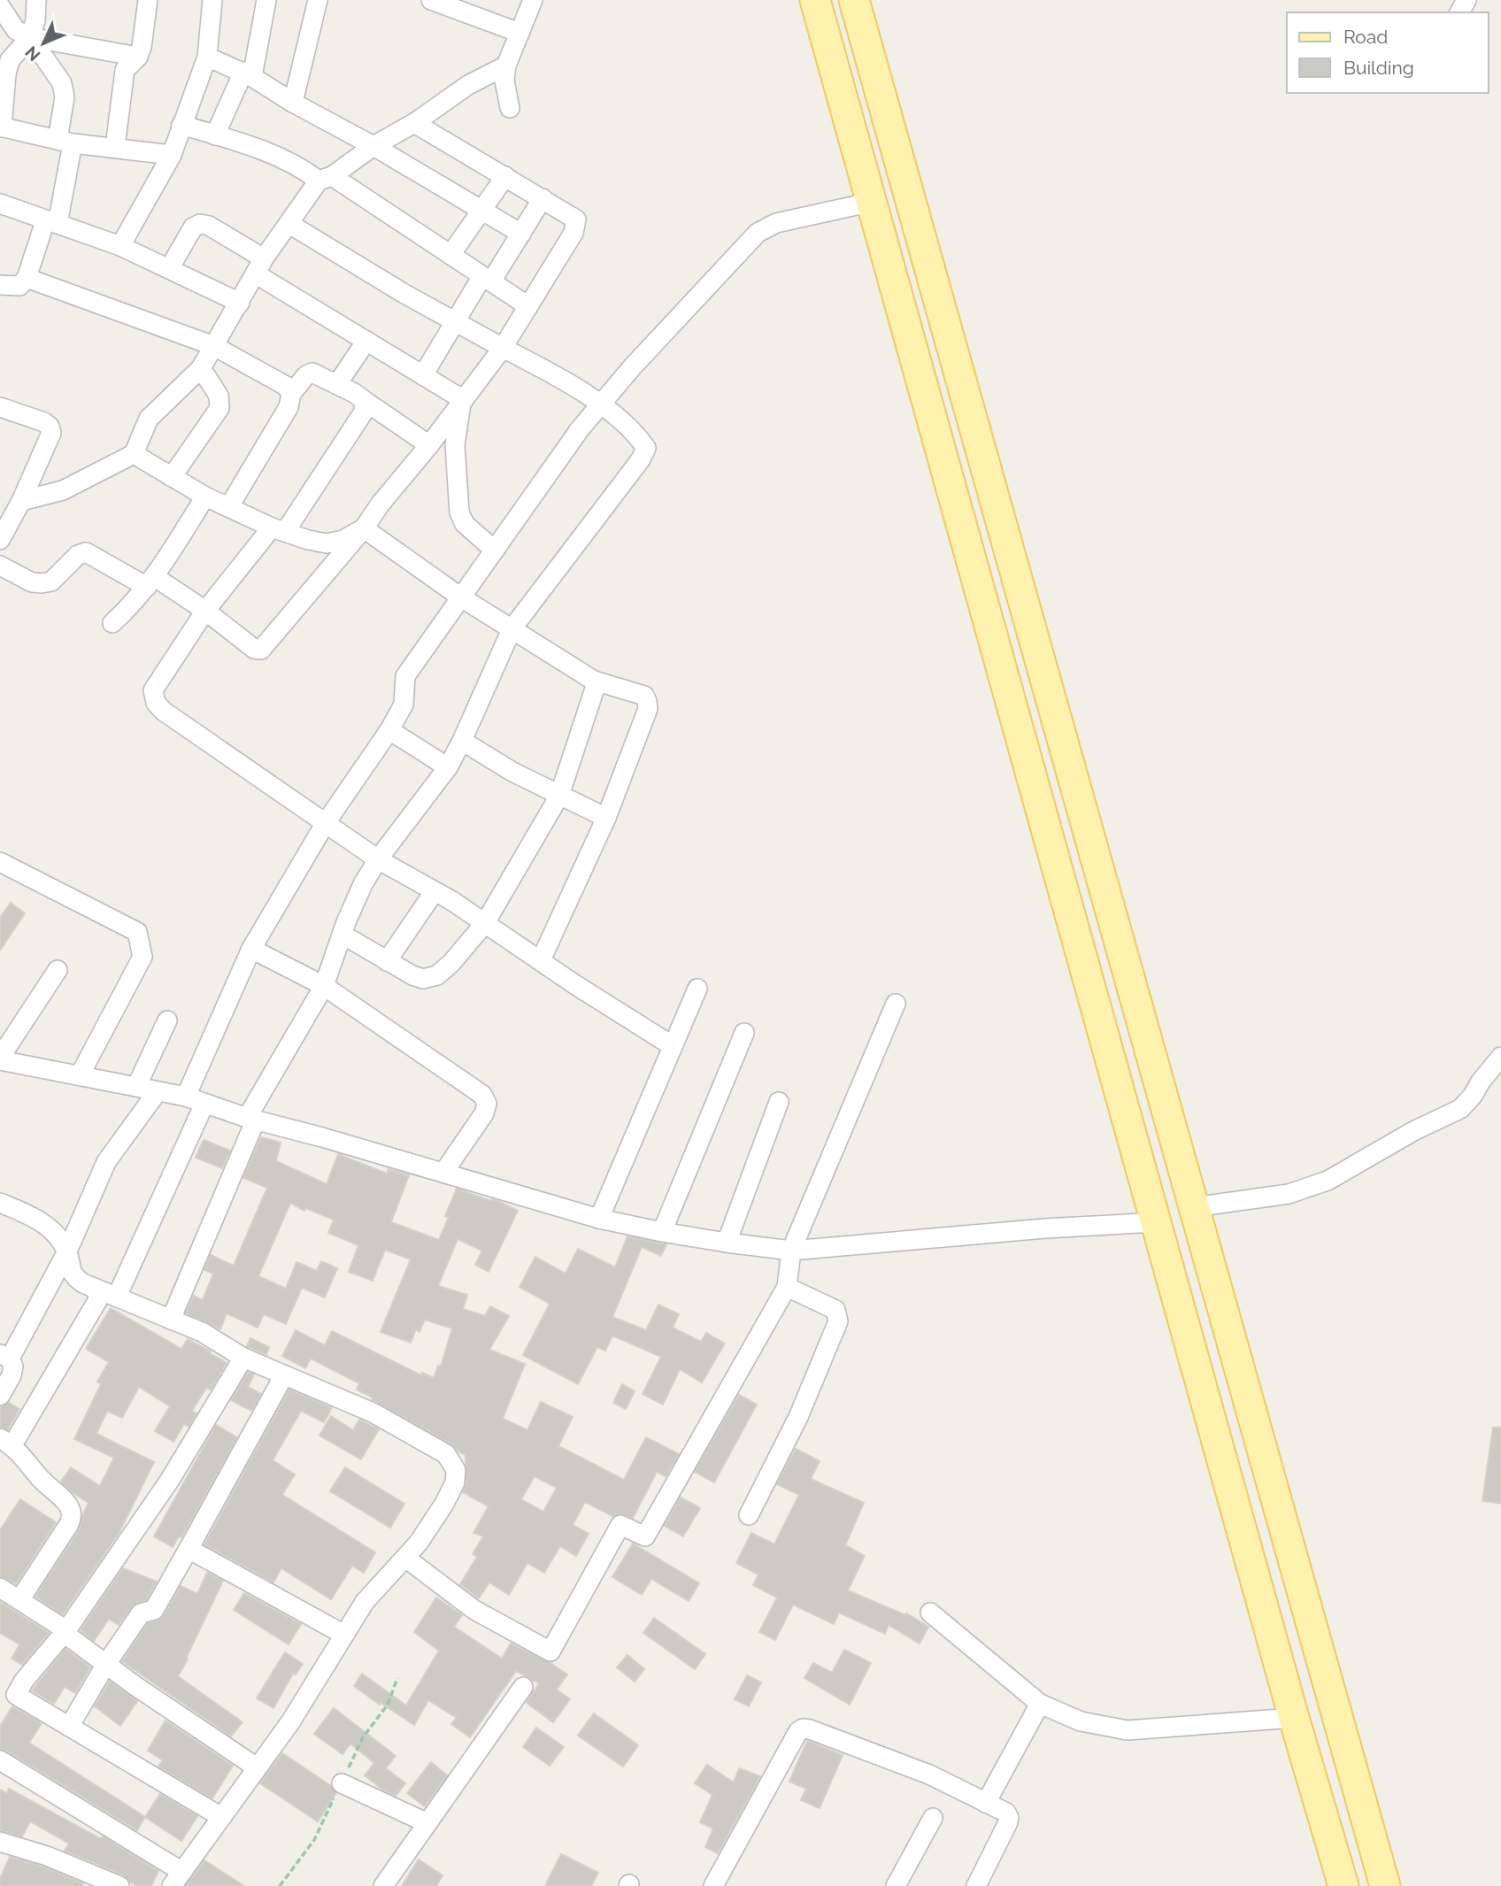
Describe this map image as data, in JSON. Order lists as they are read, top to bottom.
{
  "legend": ["Road", "Building"],
  "north": "bottom left"
}
